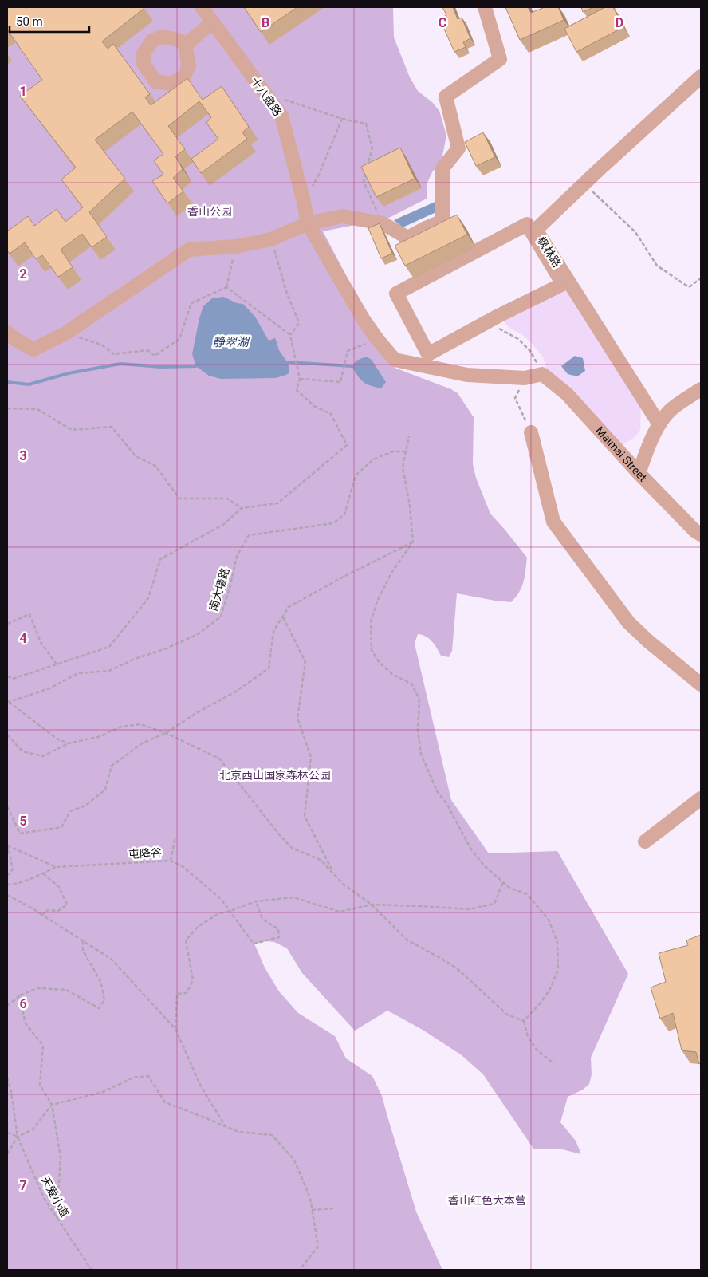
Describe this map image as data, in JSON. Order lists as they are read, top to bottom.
{
  "streets": {
    "street": ["十八盘路", "枫林路", "Maimai Street"],
    "path": ["南大墙路", "屯降谷", "天爱小道"]
  },
  "water": ["静翠湖"],
  "parks": ["香山公园", "北京西山国家森林公园", "香山红色大本营"],
  "scale_bar": "50 m",
  "grid": {
    "columns": ["B", "C", "D"],
    "rows": [
      "1",
      "2",
      "3",
      "4",
      "5",
      "6",
      "7"
    ]
  }
}
